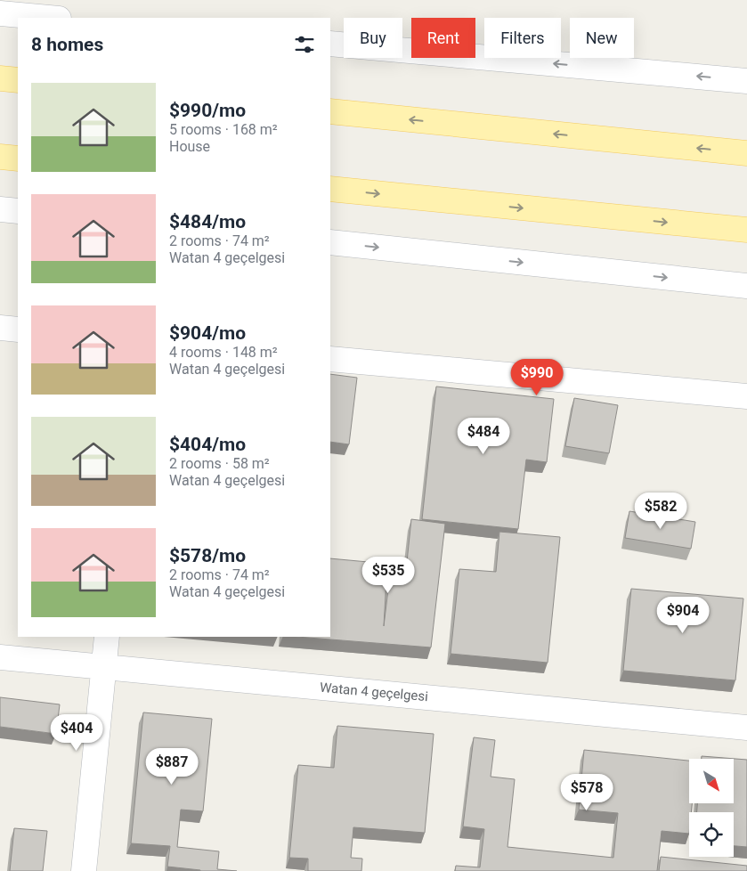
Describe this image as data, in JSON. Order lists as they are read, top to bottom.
{
  "streets": {
    "street": ["Watan 4 geçelgesi"]
  },
  "north": "bottom right",
  "page": {
    "chip": [
      "Buy",
      "Rent",
      "Filters",
      "New"
    ],
    "heading": "8 homes",
    "list": [
      {
        "name": "$990/mo",
        "note": "5 rooms · 168 m² · House"
      },
      {
        "name": "$484/mo",
        "note": "2 rooms · 74 m² · Watan 4 geçelgesi"
      },
      {
        "name": "$904/mo",
        "note": "4 rooms · 148 m² · Watan 4 geçelgesi"
      },
      {
        "name": "$404/mo",
        "note": "2 rooms · 58 m² · Watan 4 geçelgesi"
      },
      {
        "name": "$578/mo",
        "note": "2 rooms · 74 m² · Watan 4 geçelgesi"
      }
    ],
    "price": [
      "$990",
      "$484",
      "$582",
      "$535",
      "$904",
      "$404",
      "$887",
      "$578"
    ]
  }
}
